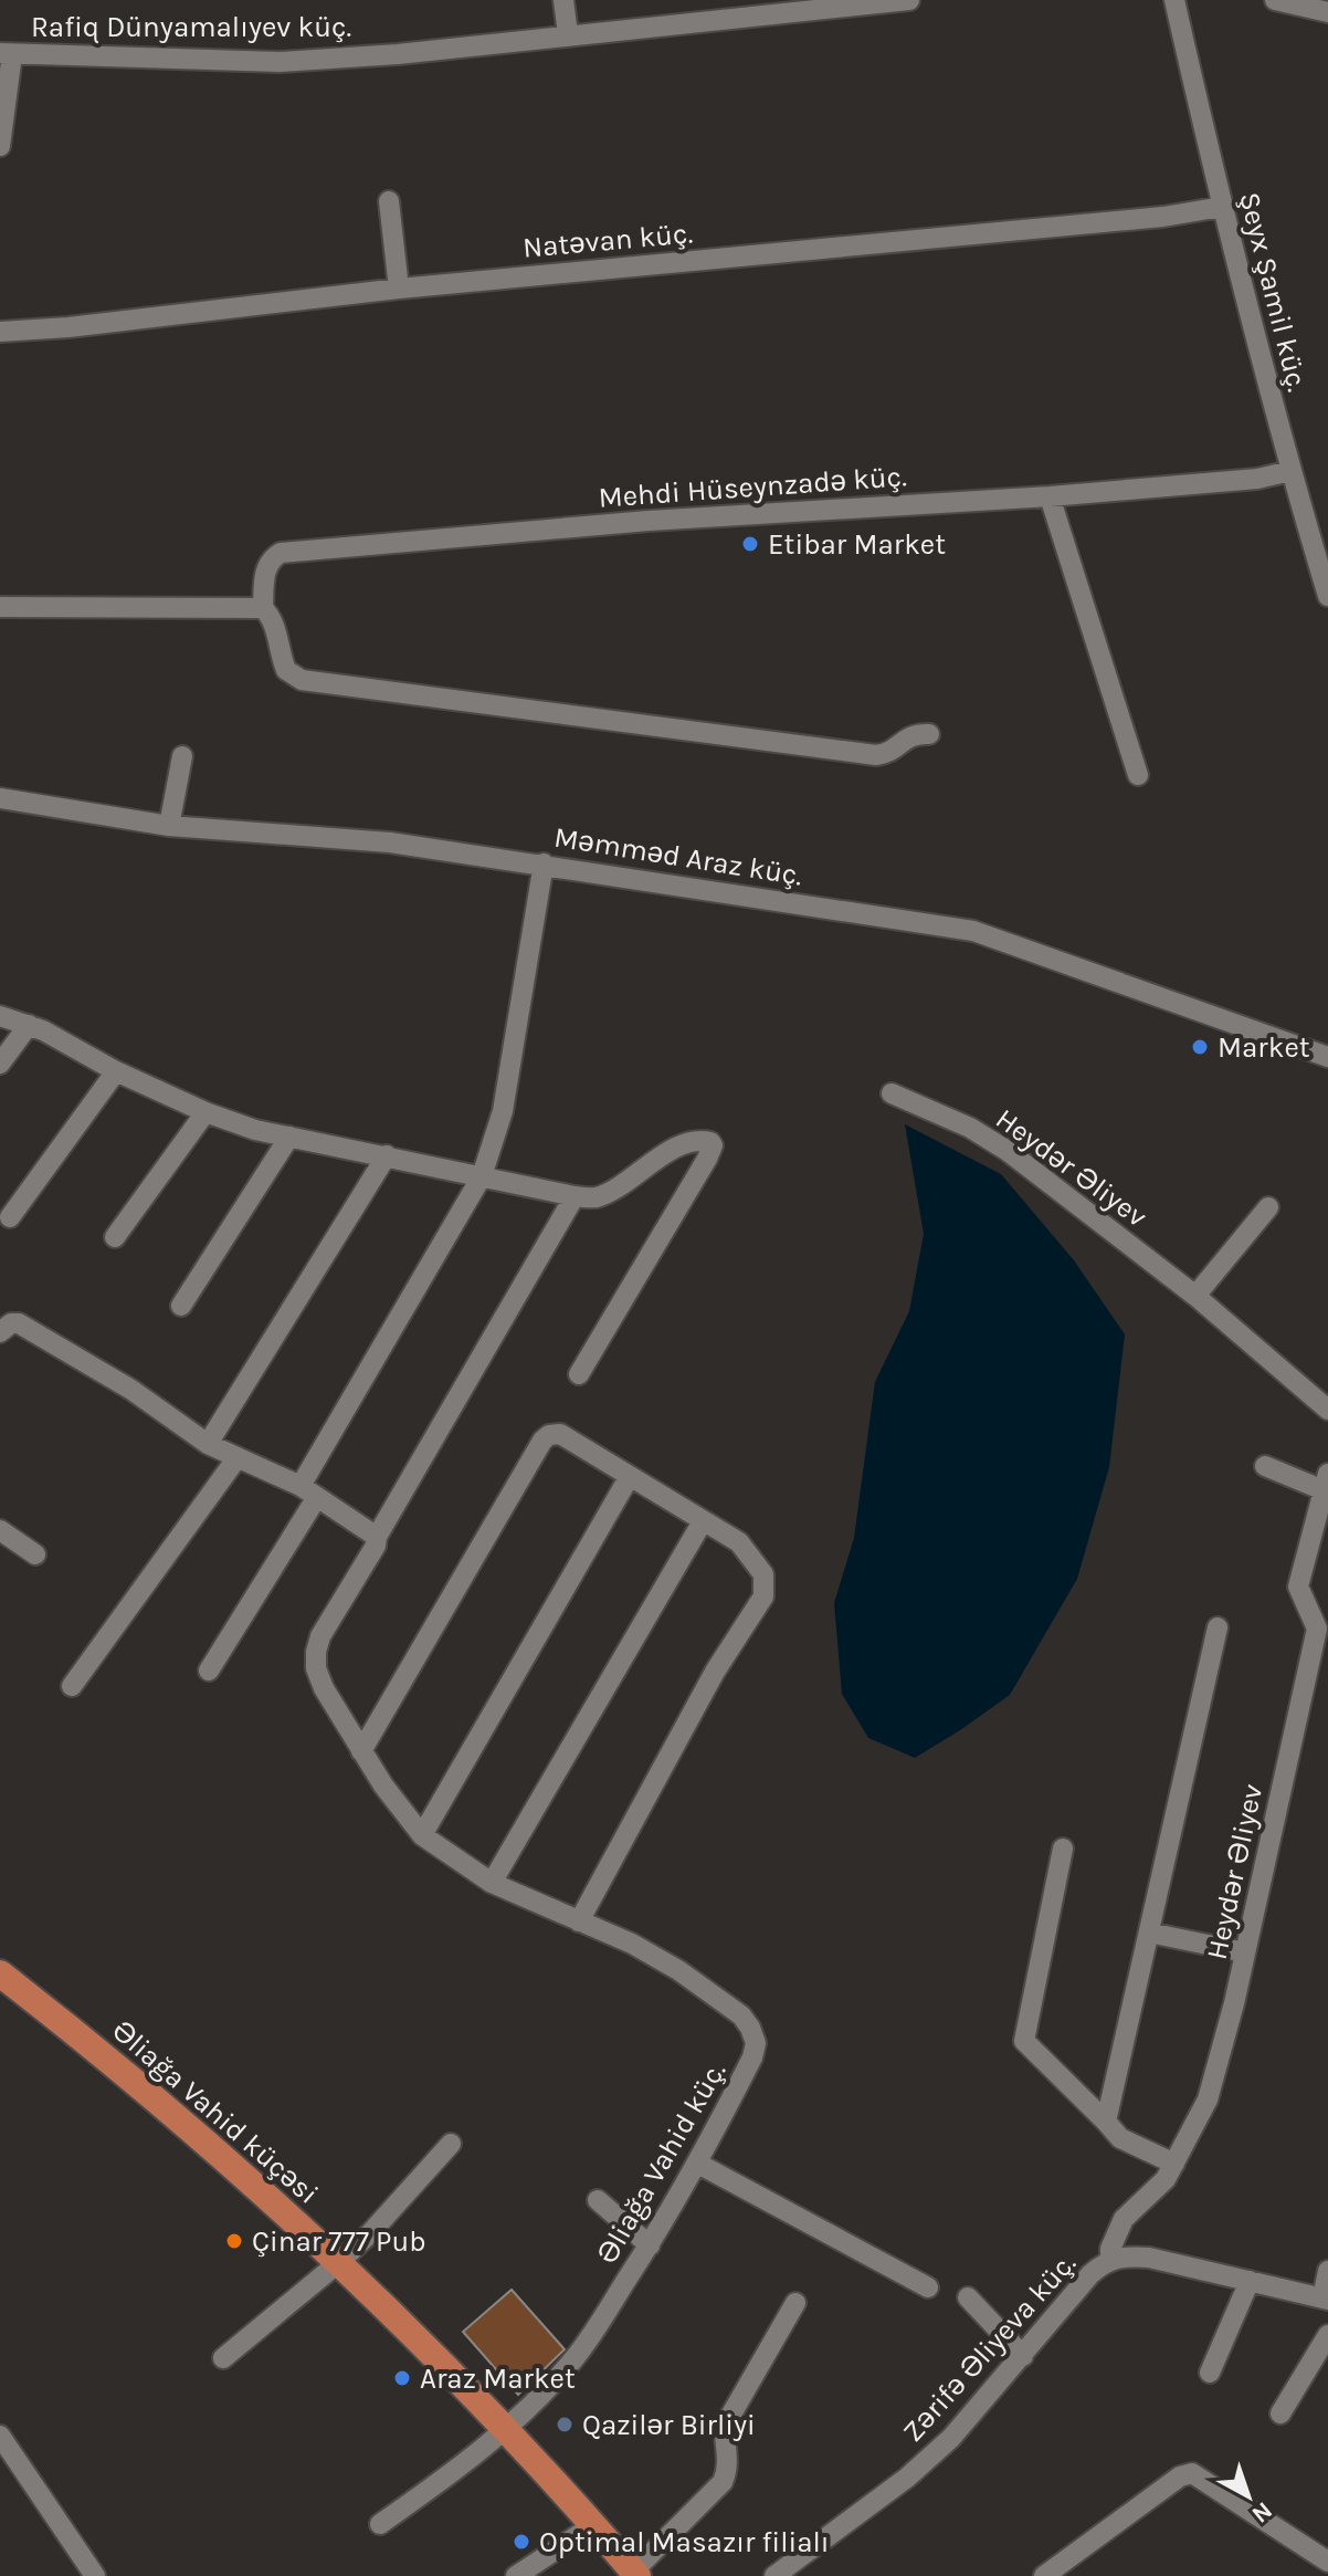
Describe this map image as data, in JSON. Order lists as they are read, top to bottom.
{
  "streets": {
    "main road": ["Əliağa Vahid küçəsi"],
    "street": [
      "Rafiq Dünyamalıyev küç.",
      "Natəvan küç.",
      "Şeyx Şamil küç.",
      "Mehdi Hüseynzadə küç.",
      "Məmməd Araz küç.",
      "Heydər Əliyev",
      "Əliağa Vahid küç.",
      "Zərifə Əliyeva küç."
    ]
  },
  "crossings": [
    ["Natəvan küç.", "Şeyx Şamil küç."],
    ["Şeyx Şamil küç.", "Mehdi Hüseynzadə küç."],
    ["Heydər Əliyev", "Zərifə Əliyeva küç."],
    ["Əliağa Vahid küçəsi", "Əliağa Vahid küç."]
  ],
  "places": [
    "Etibar Market",
    "Market",
    "Çinar 777 Pub",
    "Araz Market",
    "Qazilər Birliyi",
    "Optimal Masazır filialı"
  ],
  "north": "bottom right"
}
